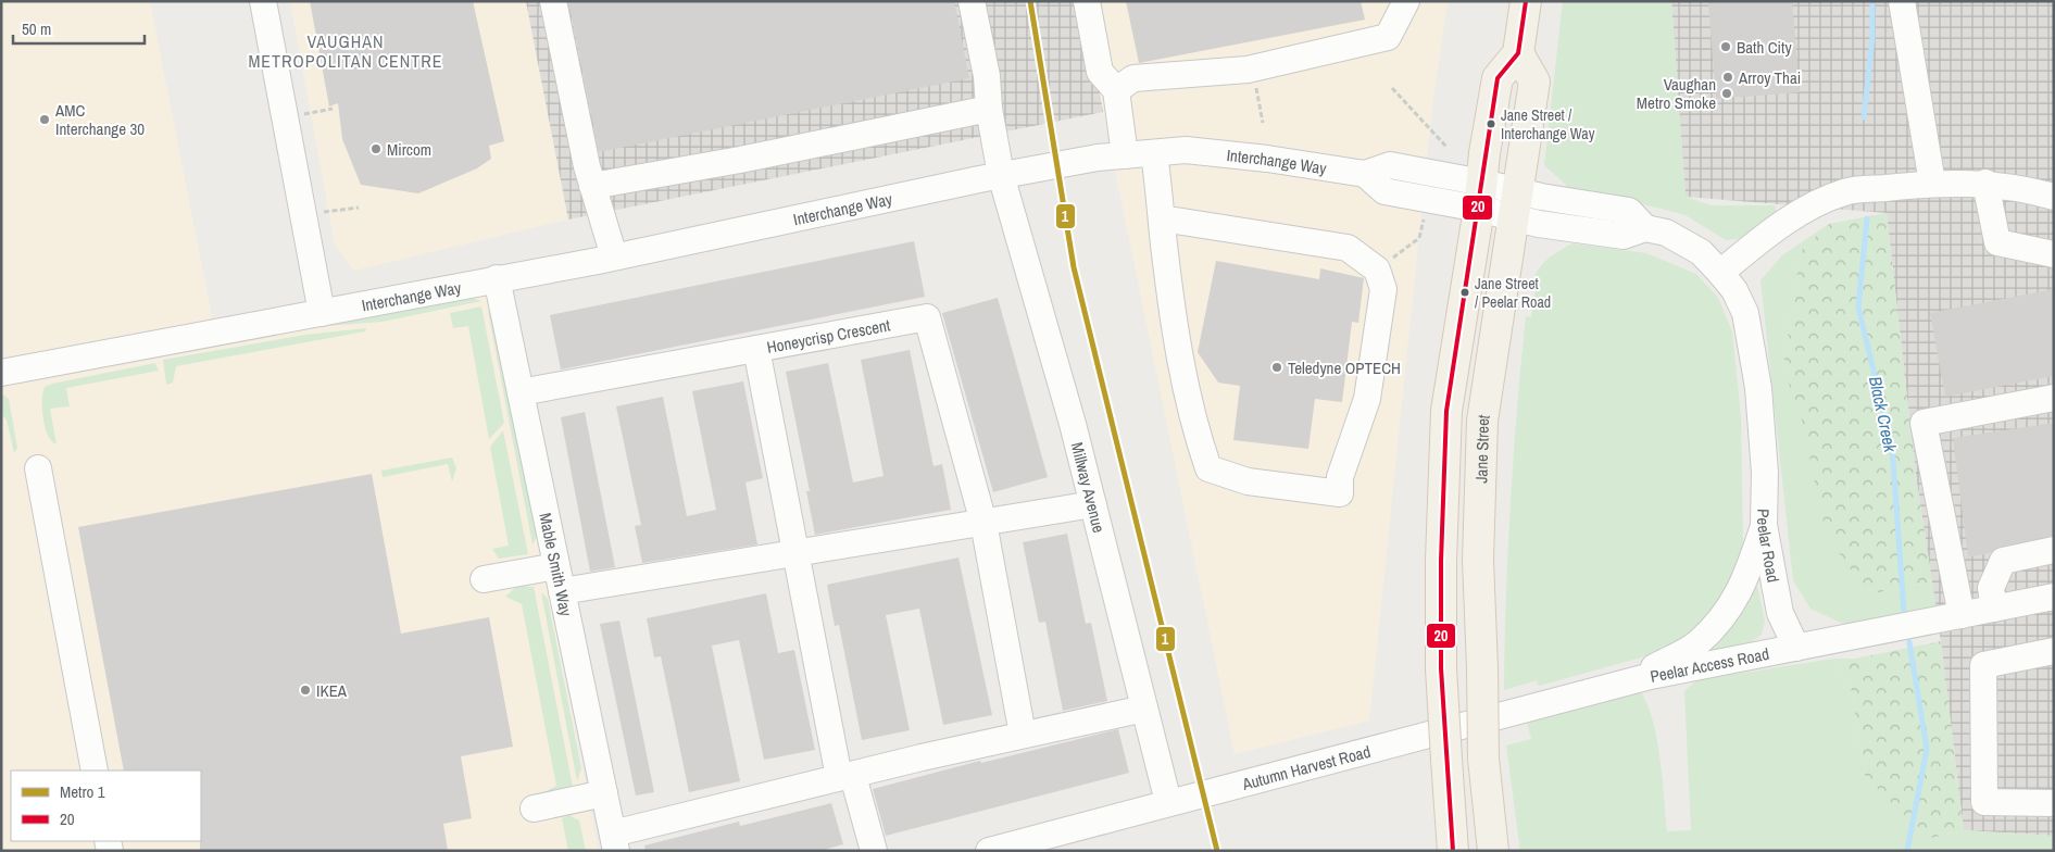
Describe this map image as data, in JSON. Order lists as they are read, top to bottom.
{
  "streets": {
    "main road": ["Jane Street"],
    "street": [
      "Interchange Way",
      "Honeycrisp Crescent",
      "Millway Avenue",
      "Peelar Road",
      "Mable Smith Way",
      "Peelar Access Road",
      "Autumn Harvest Road"
    ]
  },
  "crossings": [
    ["Interchange Way", "Millway Avenue"],
    ["Interchange Way", "Peelar Road"],
    ["Interchange Way", "Mable Smith Way"],
    ["Honeycrisp Crescent", "Mable Smith Way"],
    ["Jane Street", "Peelar Road"],
    ["Millway Avenue", "Autumn Harvest Road"],
    ["Peelar Road", "Peelar Access Road"],
    ["Peelar Access Road", "Autumn Harvest Road"]
  ],
  "districts": ["VAUGHAN METROPOLITAN CENTRE"],
  "water": ["Black Creek"],
  "places": [
    "Bath City",
    "Arroy Thai",
    "Vaughan Metro Smoke",
    "AMC Interchange 30",
    "Jane Street / Interchange Way",
    "Mircom",
    "Jane Street / Peelar Road",
    "Teledyne OPTECH",
    "IKEA"
  ],
  "lines": ["metro line 1", "transit line 20"],
  "legend": ["Metro 1", "20"],
  "scale_bar": "50 m"
}
